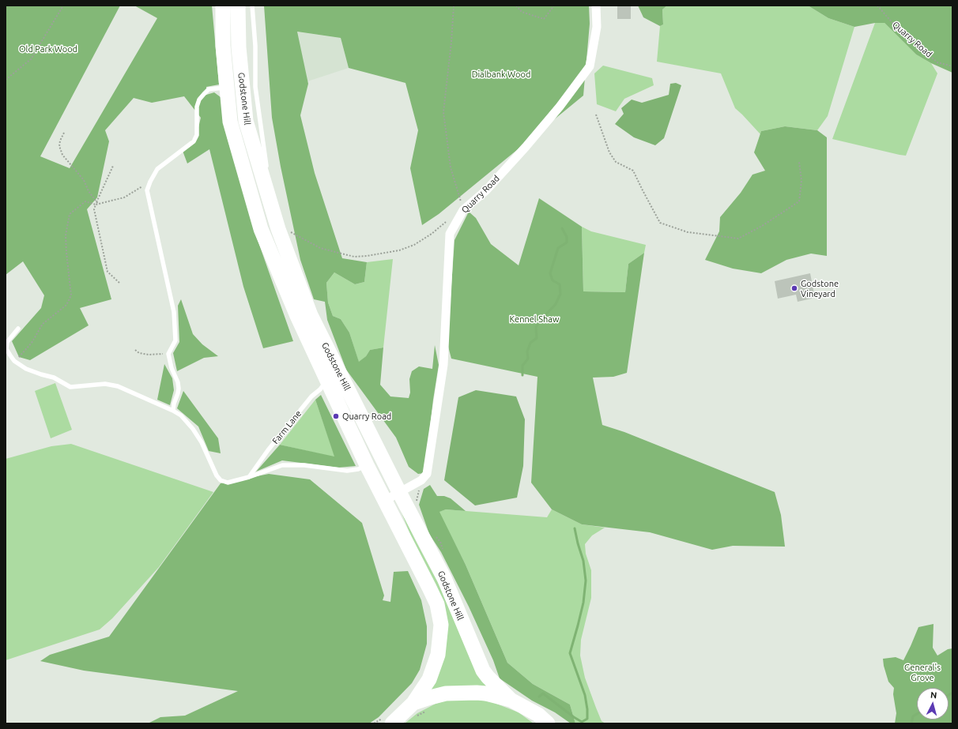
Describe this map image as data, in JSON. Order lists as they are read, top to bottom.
{
  "streets": {
    "highway": ["Godstone Hill"],
    "street": ["Quarry Road"],
    "lane": ["Farm Lane"]
  },
  "crossings": [
    ["Quarry Road", "Godstone Hill"],
    ["Godstone Hill", "Farm Lane"]
  ],
  "parks": [
    "Old Park Wood",
    "Dialbank Wood",
    "Kennel Shaw",
    "General's Grove"
  ],
  "places": ["Godstone Vineyard", "Quarry Road"],
  "north": "top"
}
